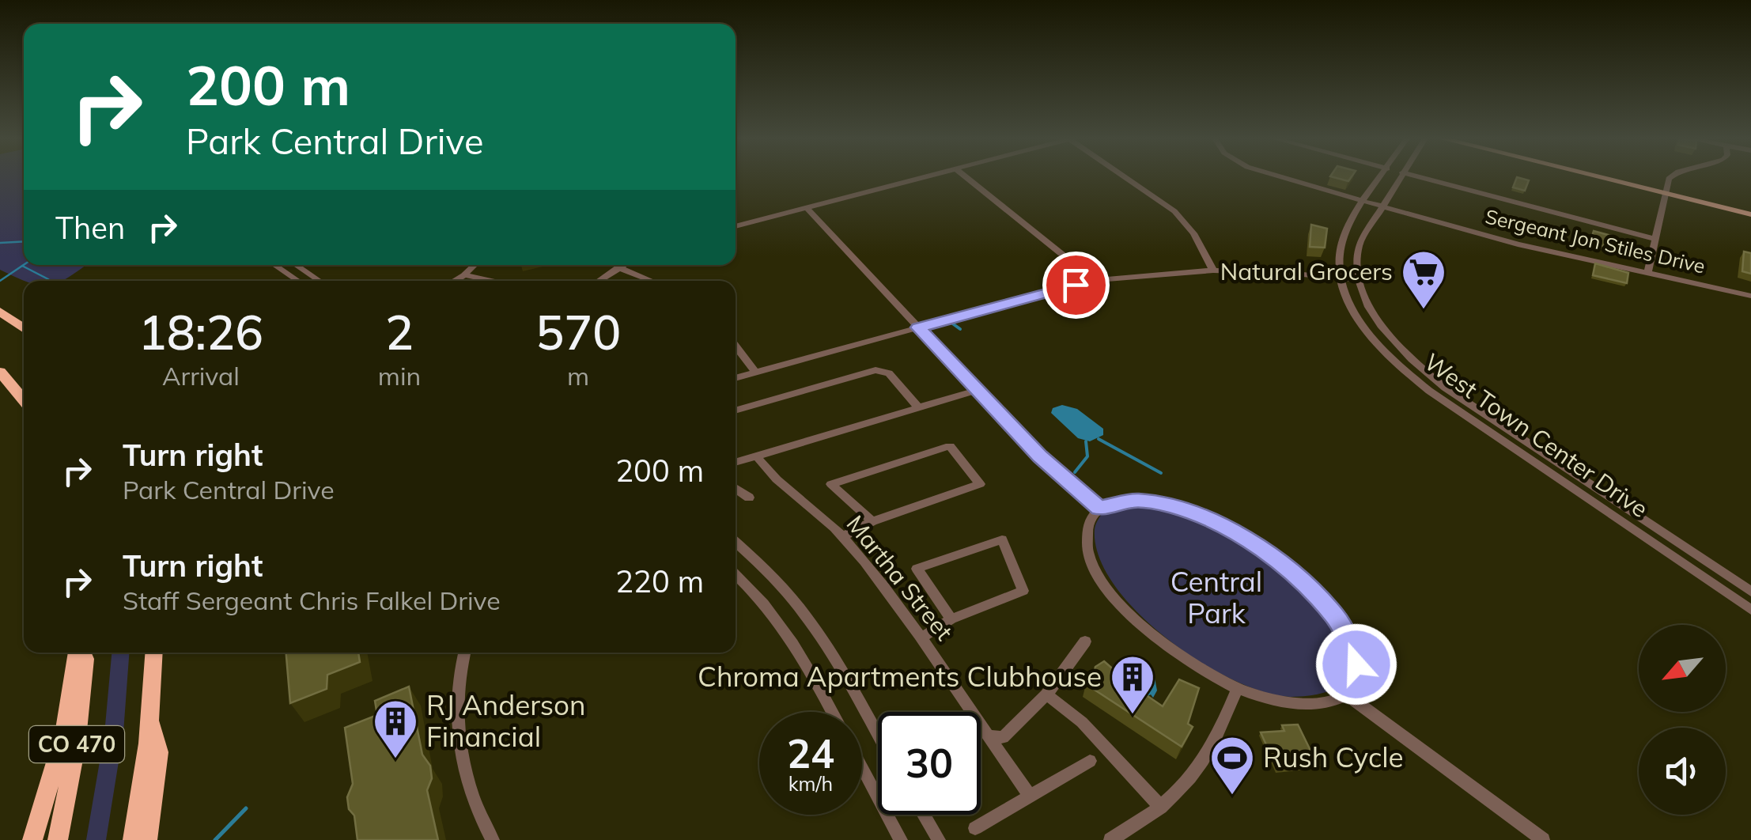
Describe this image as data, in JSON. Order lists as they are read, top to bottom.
{
  "streets": {
    "highway": ["CO 470"],
    "street": ["Sergeant Jon Stiles Drive", "West Town Center Drive", "Martha Street"]
  },
  "crossings": [
    ["Sergeant Jon Stiles Drive", "West Town Center Drive"]
  ],
  "parks": ["Central Park"],
  "places": {
    "supermarket": ["Natural Grocers"],
    "building": ["Chroma Apartments Clubhouse", "RJ Anderson Financial"],
    "sports": ["Rush Cycle"]
  },
  "north": "bottom left",
  "page": {
    "turn": ["200 m", "Park Central Drive"],
    "then": "Then",
    "eta": [
      "18:26",
      "Arrival",
      "2",
      "min",
      "570",
      "m"
    ],
    "list": [
      {
        "name": "Turn right",
        "note": "Park Central Drive",
        "value": "200 m"
      },
      {
        "name": "Turn right",
        "note": "Staff Sergeant Chris Falkel Drive",
        "value": "220 m"
      }
    ],
    "speed": "24 km/h",
    "limit": "30"
  }
}
